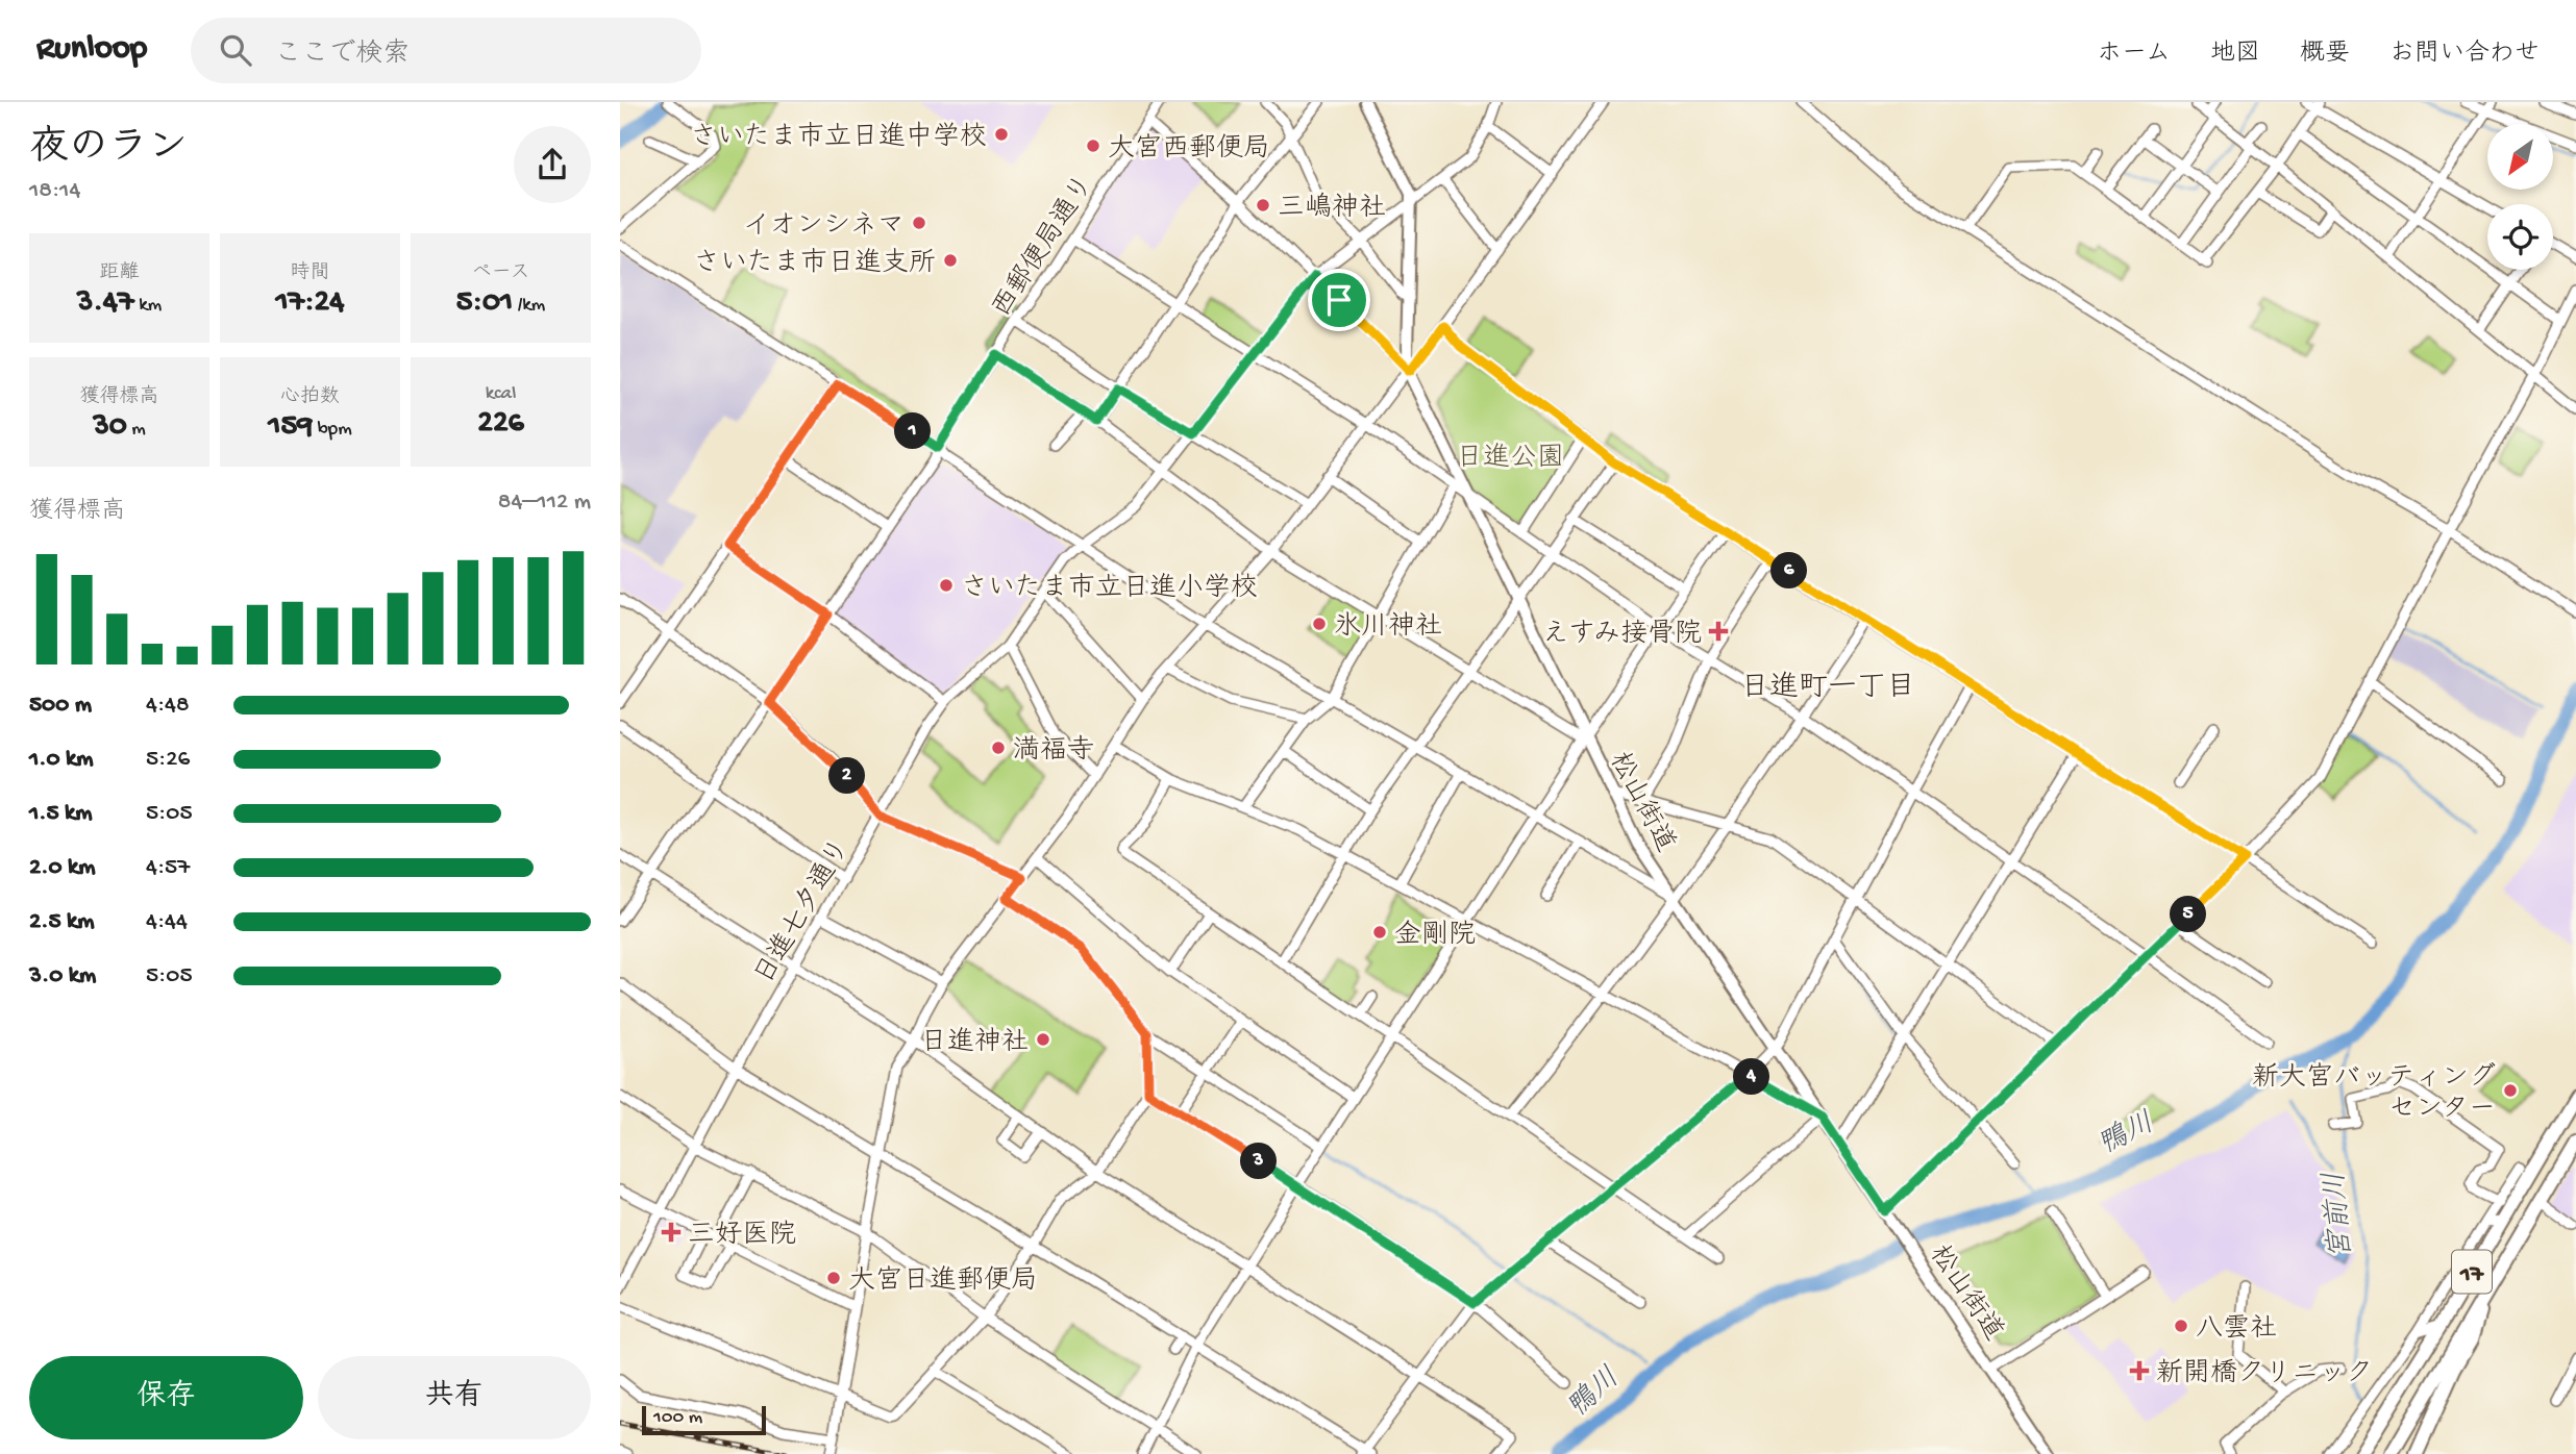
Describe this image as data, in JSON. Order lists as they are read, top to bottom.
{
  "streets": {
    "highway": ["17"],
    "main road": ["松山街道"],
    "street": ["西郵便局通り", "日進七夕通り"]
  },
  "crossings": [
    ["松山街道", "日進七夕通り"]
  ],
  "districts": ["日進町一丁目"],
  "water": ["鴨川", "宮前川"],
  "parks": ["日進公園"],
  "places": {
    "other": [
      "さいたま市立日進中学校",
      "大宮西郵便局",
      "三嶋神社",
      "イオンシネマ",
      "さいたま市日進支所",
      "さいたま市立日進小学校",
      "氷川神社",
      "満福寺",
      "金剛院",
      "日進神社",
      "新大宮バッティング センター",
      "大宮日進郵便局",
      "八雲社"
    ],
    "health": ["えすみ接骨院", "三好医院", "新開橋クリニック"]
  },
  "scale_bar": "100 m",
  "north": "bottom left",
  "page": {
    "header": "Runloop",
    "search": "ここで検索",
    "nav": [
      "ホーム",
      "地図",
      "概要",
      "お問い合わせ"
    ],
    "heading": ["夜のラン", "18:14"],
    "stats": [
      ["距離", "3.47 km"],
      ["時間", "17:24"],
      ["ペース", "5:01 /km"],
      ["獲得標高", "30 m"],
      ["心拍数", "159 bpm"],
      ["kcal", "226"]
    ],
    "pins": [
      "1",
      "6",
      "2",
      "5",
      "4",
      "3"
    ],
    "chart": ["獲得標高", "84–112 m"],
    "list": [
      {
        "name": "500 m",
        "note": "4:48"
      },
      {
        "name": "1.0 km",
        "note": "5:26"
      },
      {
        "name": "1.5 km",
        "note": "5:05"
      },
      {
        "name": "2.0 km",
        "note": "4:57"
      },
      {
        "name": "2.5 km",
        "note": "4:44"
      },
      {
        "name": "3.0 km",
        "note": "5:05"
      }
    ],
    "buttons": ["保存", "共有"],
    "scale": "100 m"
  }
}
